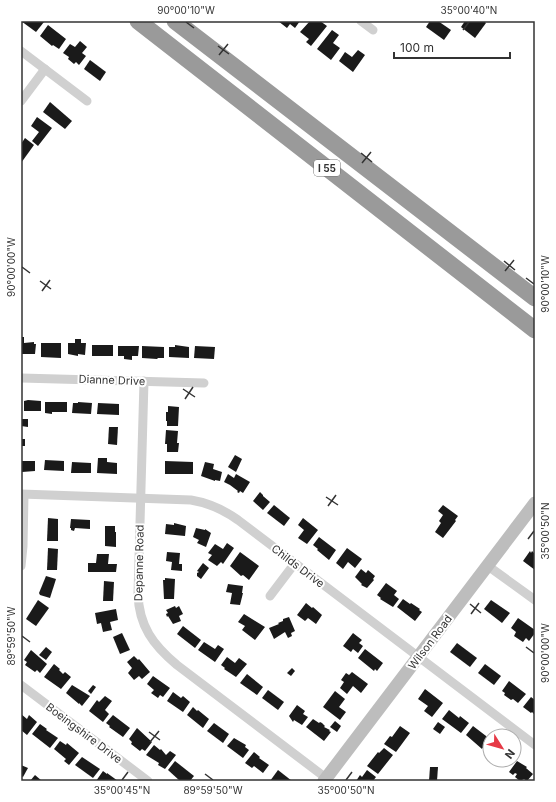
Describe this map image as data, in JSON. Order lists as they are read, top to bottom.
{
  "streets": {
    "highway": ["I 55"],
    "street": [
      "Dianne Drive",
      "Depanne Road",
      "Childs Drive",
      "Wilson Road",
      "Boeingshire Drive"
    ]
  },
  "crossings": [
    ["Dianne Drive", "Depanne Road"],
    ["Depanne Road", "Childs Drive"],
    ["Depanne Road", "Wilson Road"],
    ["Childs Drive", "Wilson Road"]
  ],
  "scale_bar": "100 m",
  "north": "bottom right",
  "coordinates": [
    "90°00'10\"W",
    "35°00'40\"N",
    "90°00'00\"W",
    "35°00'50\"N",
    "89°59'50\"W",
    "35°00'45\"N"
  ]
}
